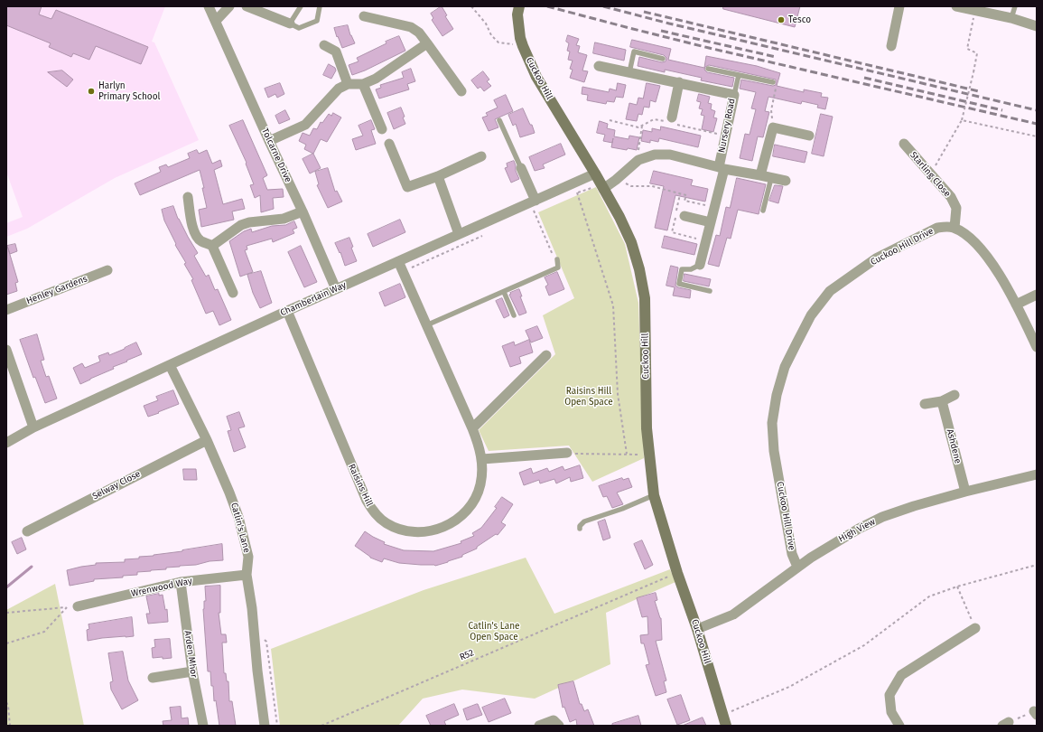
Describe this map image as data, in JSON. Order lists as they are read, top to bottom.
{
  "streets": {
    "main road": ["Cuckoo Hill"],
    "street": [
      "Nursery Road",
      "Tolcarne Drive",
      "Starling Close",
      "Cuckoo Hill Drive",
      "Henley Gardens",
      "Chamberlain Way",
      "Ashdene",
      "Selway Close",
      "Raisins Hill",
      "Catlin's Lane",
      "High View",
      "Wrenwood Way",
      "Arden Mhor"
    ],
    "path": ["R52"]
  },
  "crossings": [
    ["Cuckoo Hill", "Chamberlain Way"],
    ["Cuckoo Hill", "High View"],
    ["Cuckoo Hill", "R52"],
    ["Tolcarne Drive", "Chamberlain Way"],
    ["Starling Close", "Cuckoo Hill Drive"],
    ["Cuckoo Hill Drive", "High View"],
    ["Chamberlain Way", "Raisins Hill"],
    ["Chamberlain Way", "Catlin's Lane"],
    ["Ashdene", "High View"],
    ["Selway Close", "Catlin's Lane"],
    ["Catlin's Lane", "Wrenwood Way"],
    ["Wrenwood Way", "Arden Mhor"]
  ],
  "parks": ["Raisins Hill Open Space", "Catlin's Lane Open Space"],
  "places": ["Tesco", "Harlyn Primary School"]
}
